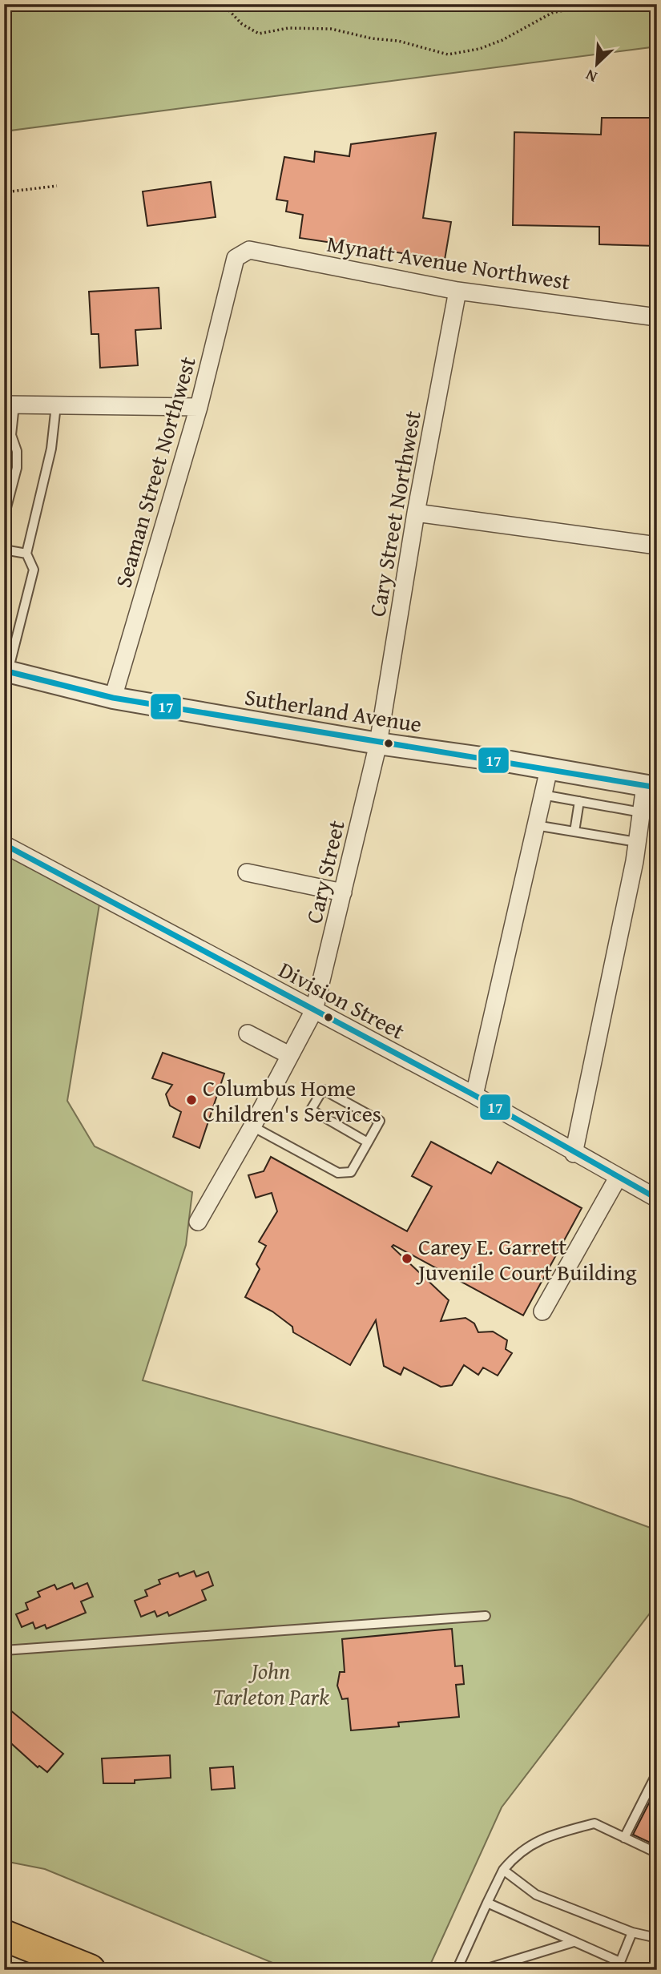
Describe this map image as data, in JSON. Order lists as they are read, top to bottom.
{
  "streets": {
    "street": [
      "Mynatt Avenue Northwest",
      "Seaman Street Northwest",
      "Cary Street Northwest",
      "Sutherland Avenue",
      "Cary Street",
      "Division Street"
    ]
  },
  "crossings": [
    ["Mynatt Avenue Northwest", "Seaman Street Northwest"],
    ["Mynatt Avenue Northwest", "Cary Street Northwest"],
    ["Seaman Street Northwest", "Sutherland Avenue"],
    ["Cary Street Northwest", "Sutherland Avenue"],
    ["Cary Street Northwest", "Cary Street"],
    ["Sutherland Avenue", "Cary Street"],
    ["Cary Street", "Division Street"]
  ],
  "parks": ["John Tarleton Park"],
  "places": ["Columbus Home Children's Services", "Carey E. Garrett Juvenile Court Building"],
  "lines": ["transit line 17"],
  "north": "bottom left"
}
